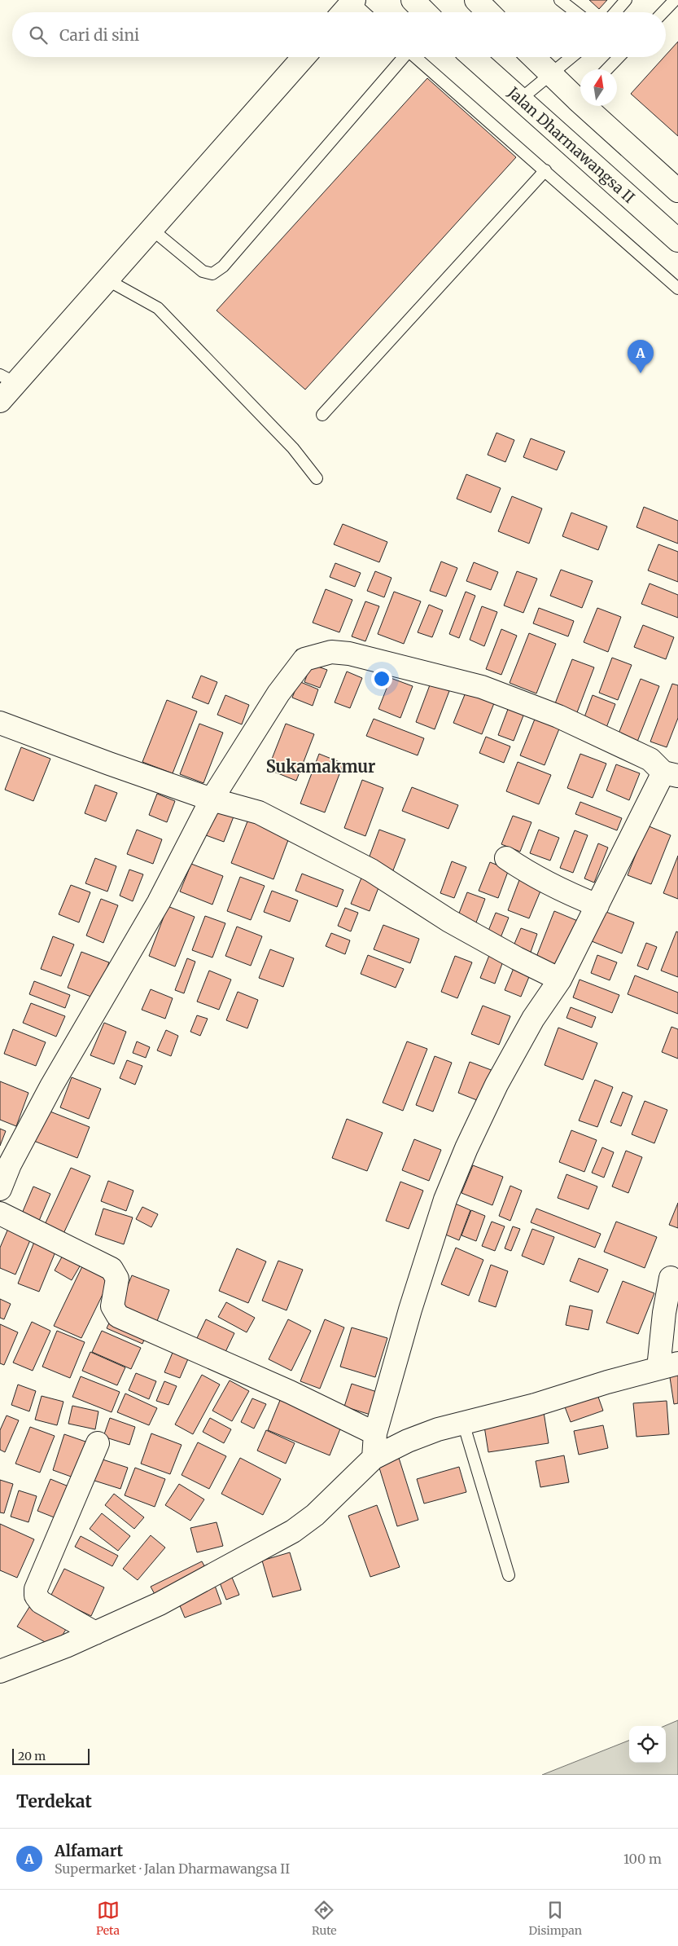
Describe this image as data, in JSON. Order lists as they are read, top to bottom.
{
  "streets": {
    "street": ["Jalan Dharmawangsa II"]
  },
  "districts": ["Sukamakmur"],
  "scale_bar": "20 m",
  "north": "top",
  "page": {
    "search": "Cari di sini",
    "pins": "A",
    "scale": "20 m",
    "heading": "Terdekat",
    "list": [
      {
        "mark": "A",
        "name": "Alfamart",
        "note": "Supermarket · Jalan Dharmawangsa II",
        "value": "100 m"
      }
    ],
    "nav": ["Peta", "Rute", "Disimpan"]
  }
}
